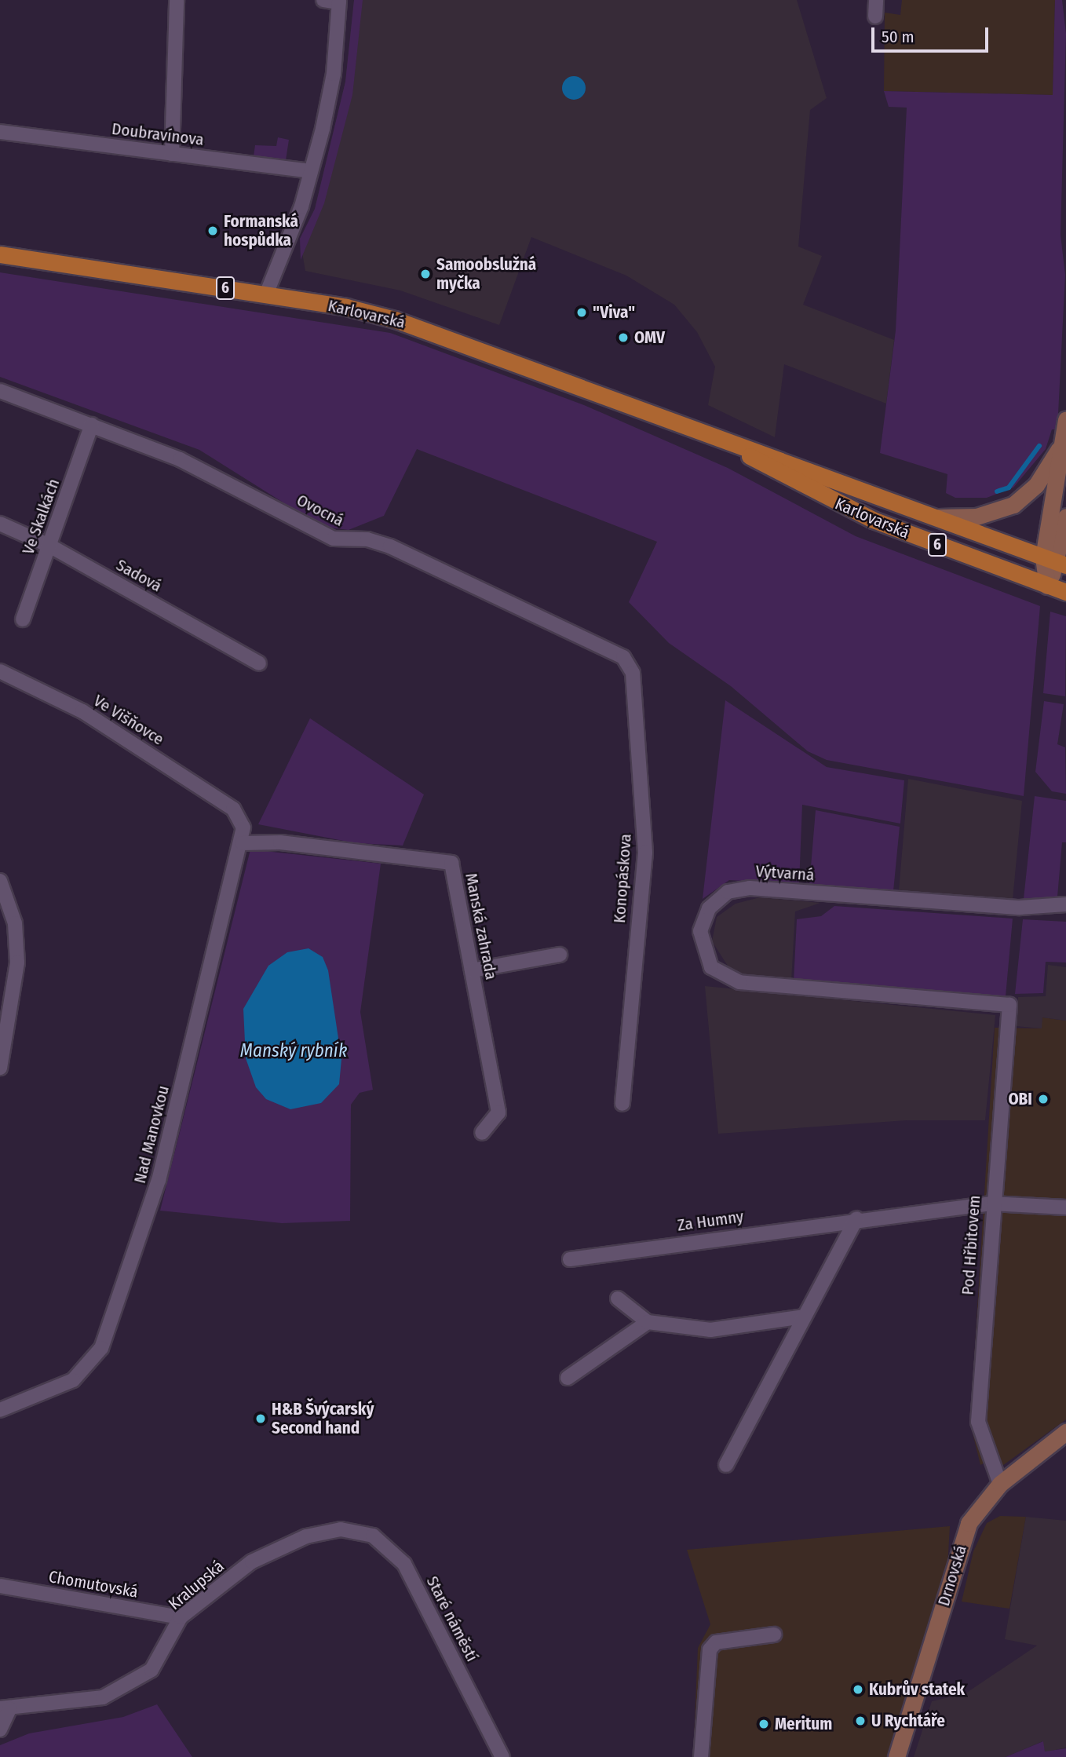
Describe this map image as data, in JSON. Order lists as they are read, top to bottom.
{
  "streets": {
    "main road": ["6", "Karlovarská", "Drnovská"],
    "street": [
      "Doubravínova",
      "Ovocná",
      "Ve Skalkách",
      "Sadová",
      "Ve Višňovce",
      "Výtvarná",
      "Konopáskova",
      "Manská zahrada",
      "Nad Manovkou",
      "Za Humny",
      "Pod Hřbitovem",
      "Chomutovská",
      "Kralupská",
      "Staré náměstí"
    ]
  },
  "crossings": [
    ["Ovocná", "Ve Skalkách"],
    ["Ovocná", "Konopáskova"],
    ["Ve Skalkách", "Sadová"],
    ["Ve Višňovce", "Nad Manovkou"],
    ["Výtvarná", "Pod Hřbitovem"],
    ["Manská zahrada", "Nad Manovkou"],
    ["Za Humny", "Pod Hřbitovem"],
    ["Pod Hřbitovem", "Drnovská"],
    ["Chomutovská", "Kralupská"],
    ["Kralupská", "Staré náměstí"]
  ],
  "water": ["Manský rybník"],
  "places": [
    "Formanská hospůdka",
    "Samoobslužná myčka",
    "\"Viva\"",
    "OMV",
    "OBI",
    "H&B Švýcarský Second hand",
    "Kubrův statek",
    "U Rychtáře",
    "Meritum"
  ],
  "scale_bar": "50 m"
}
